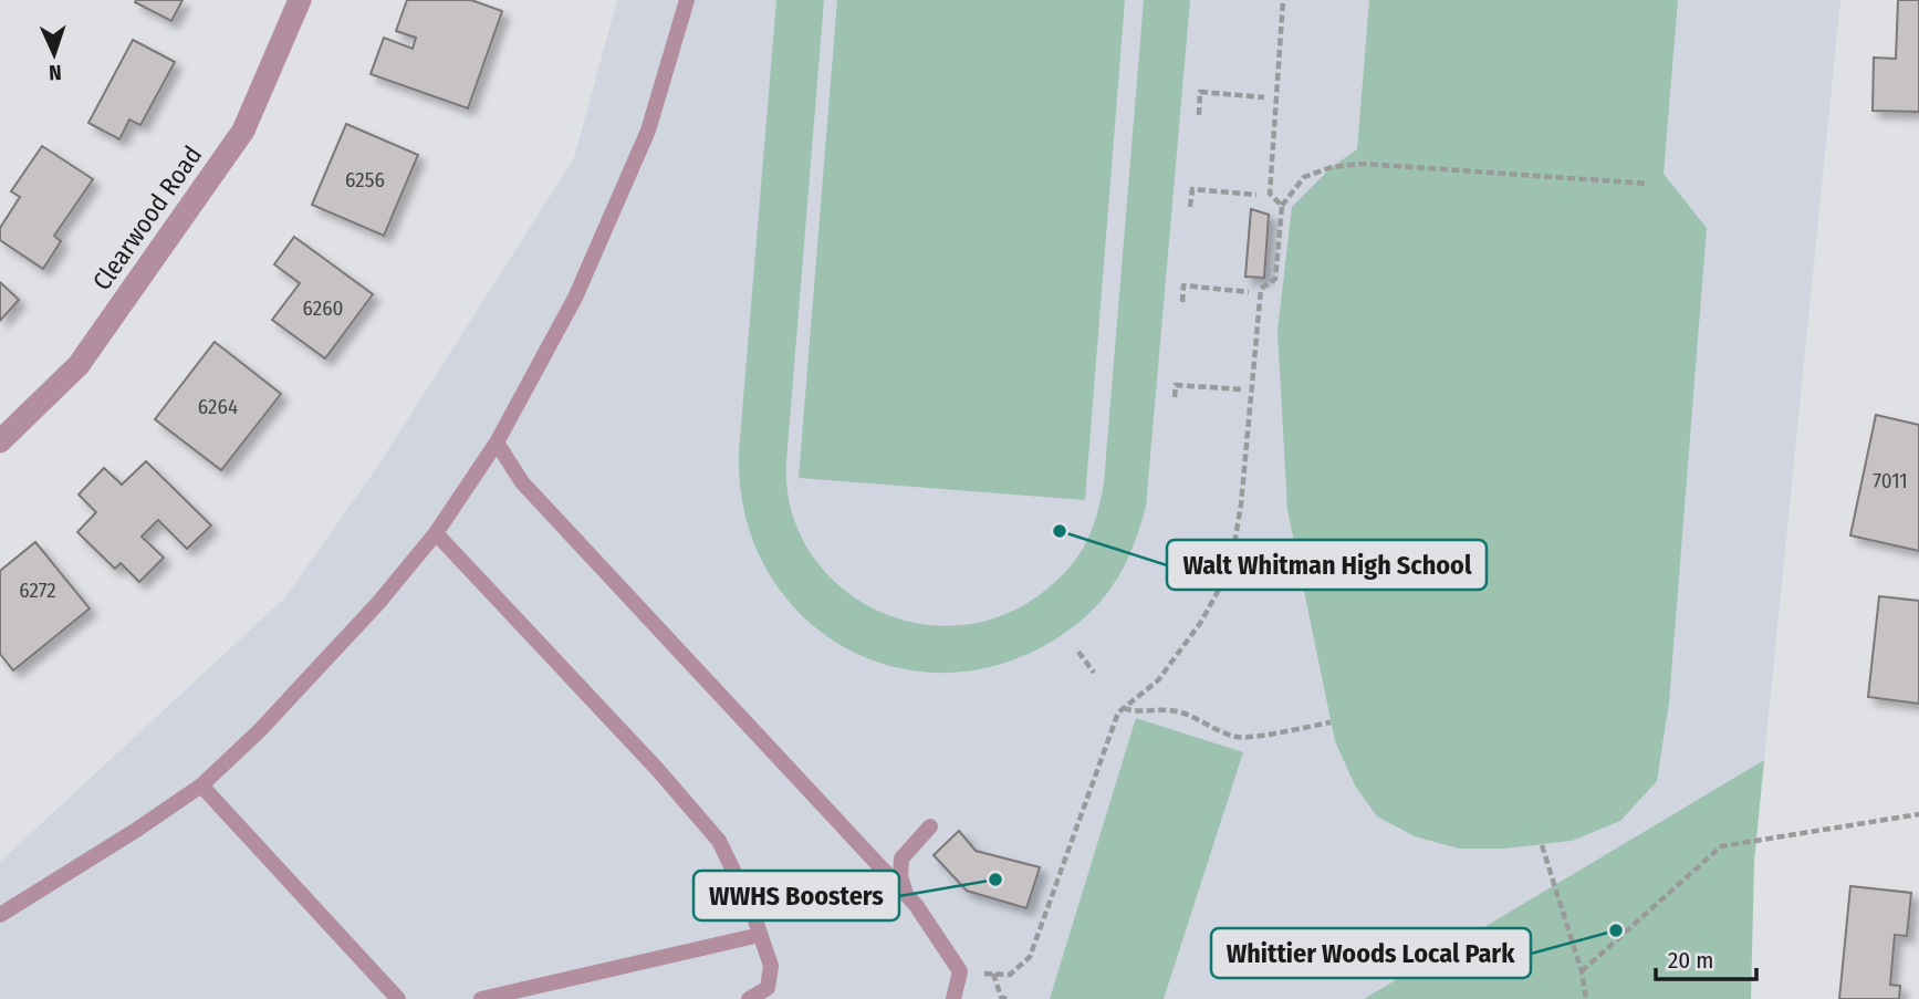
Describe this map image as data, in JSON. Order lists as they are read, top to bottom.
{
  "streets": {
    "street": ["Clearwood Road"]
  },
  "places": ["Walt Whitman High School", "WWHS Boosters", "Whittier Woods Local Park"],
  "house_numbers": [
    "6256",
    "6260",
    "6264",
    "7011",
    "6272"
  ],
  "scale_bar": "20 m",
  "north": "bottom"
}
